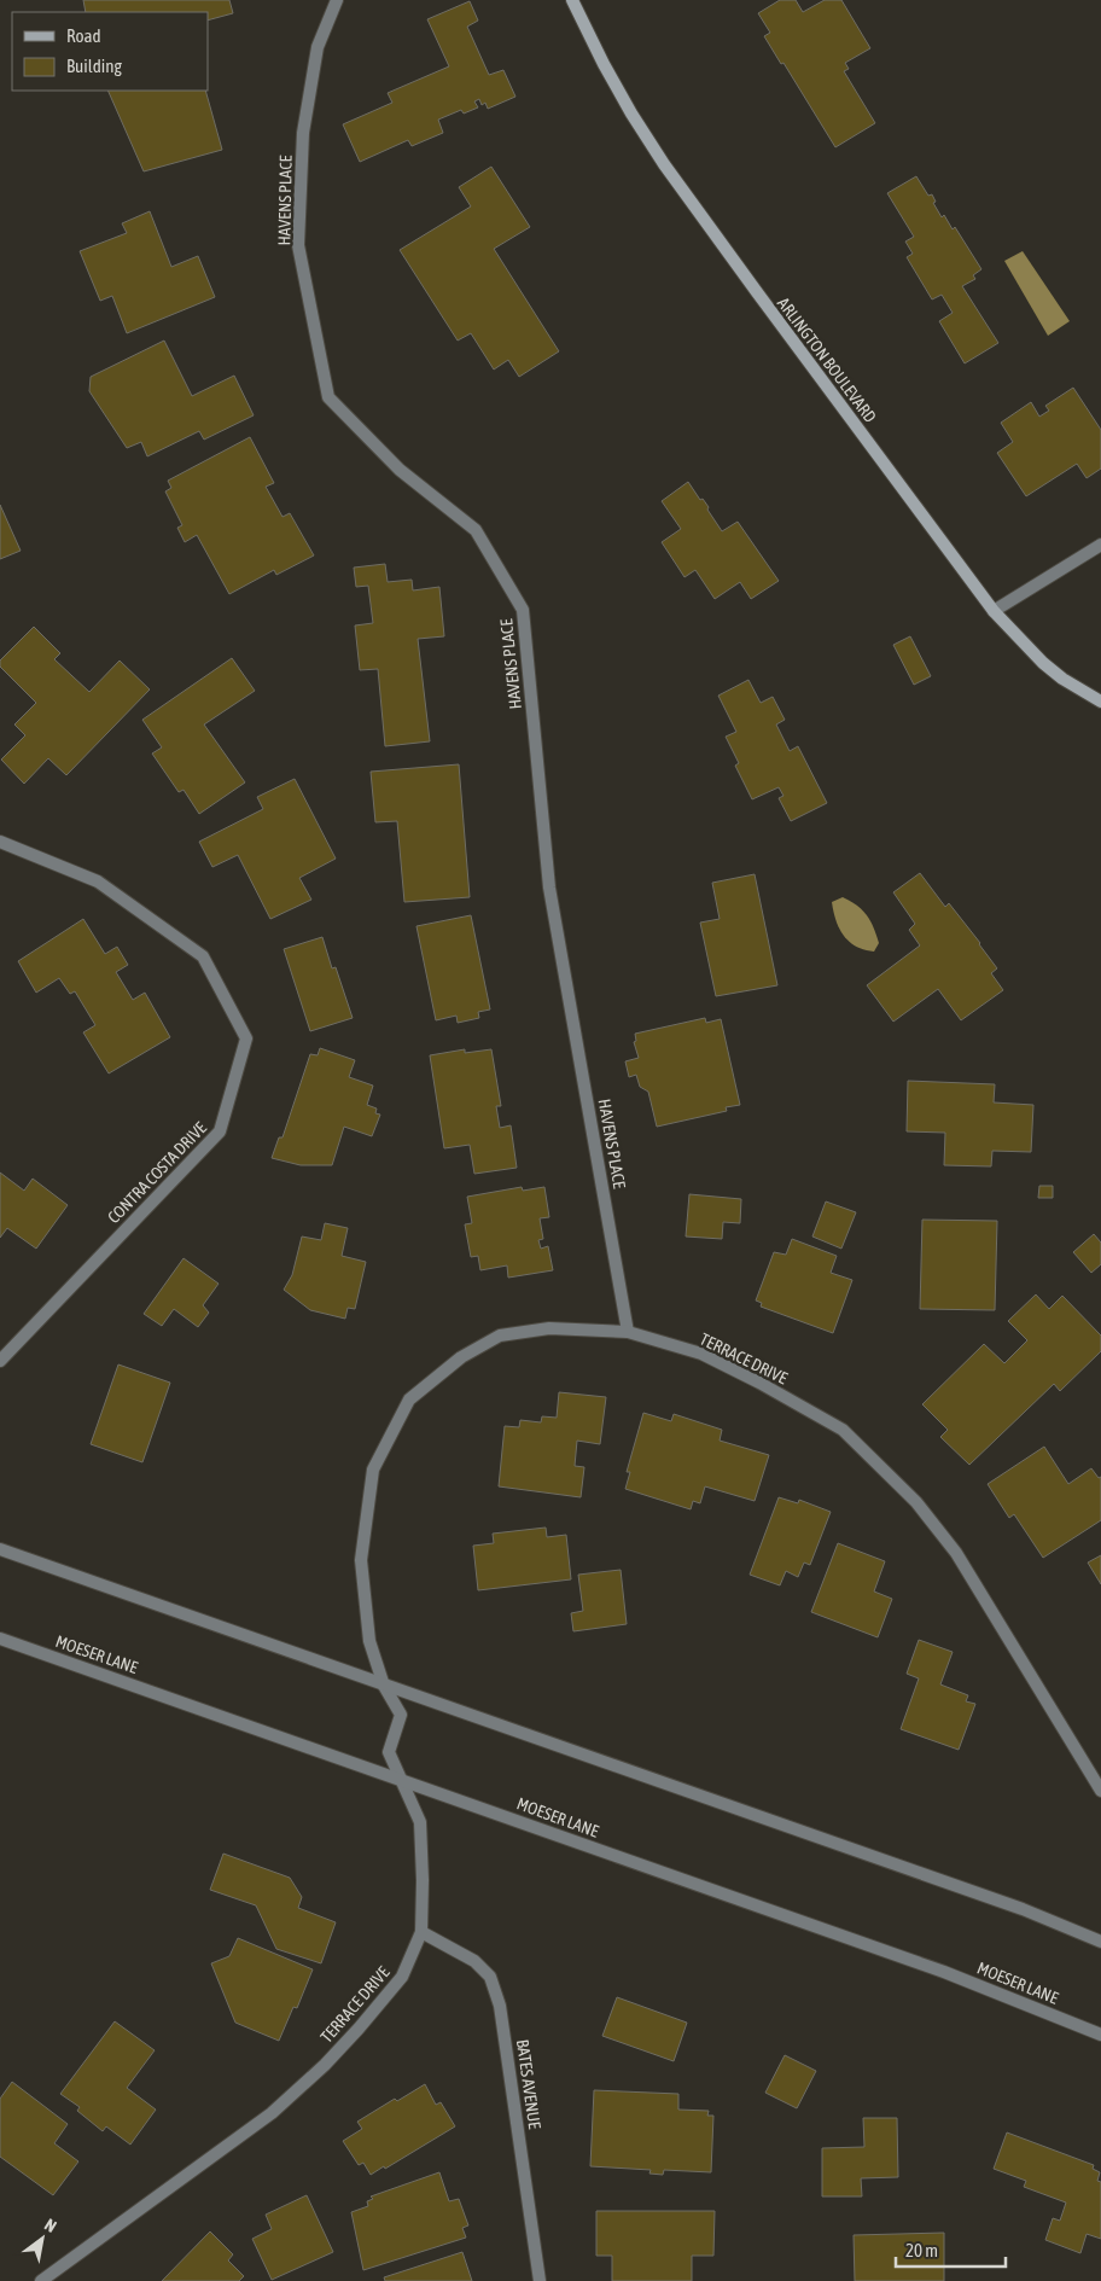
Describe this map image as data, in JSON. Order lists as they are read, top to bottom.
{
  "streets": {
    "main road": ["ARLINGTON BOULEVARD"],
    "street": [
      "HAVENS PLACE",
      "CONTRA COSTA DRIVE",
      "TERRACE DRIVE",
      "MOESER LANE",
      "BATES AVENUE"
    ]
  },
  "crossings": [
    ["HAVENS PLACE", "TERRACE DRIVE"],
    ["TERRACE DRIVE", "MOESER LANE"],
    ["TERRACE DRIVE", "BATES AVENUE"]
  ],
  "legend": ["Road", "Building"],
  "scale_bar": "20 m",
  "north": "top right"
}
